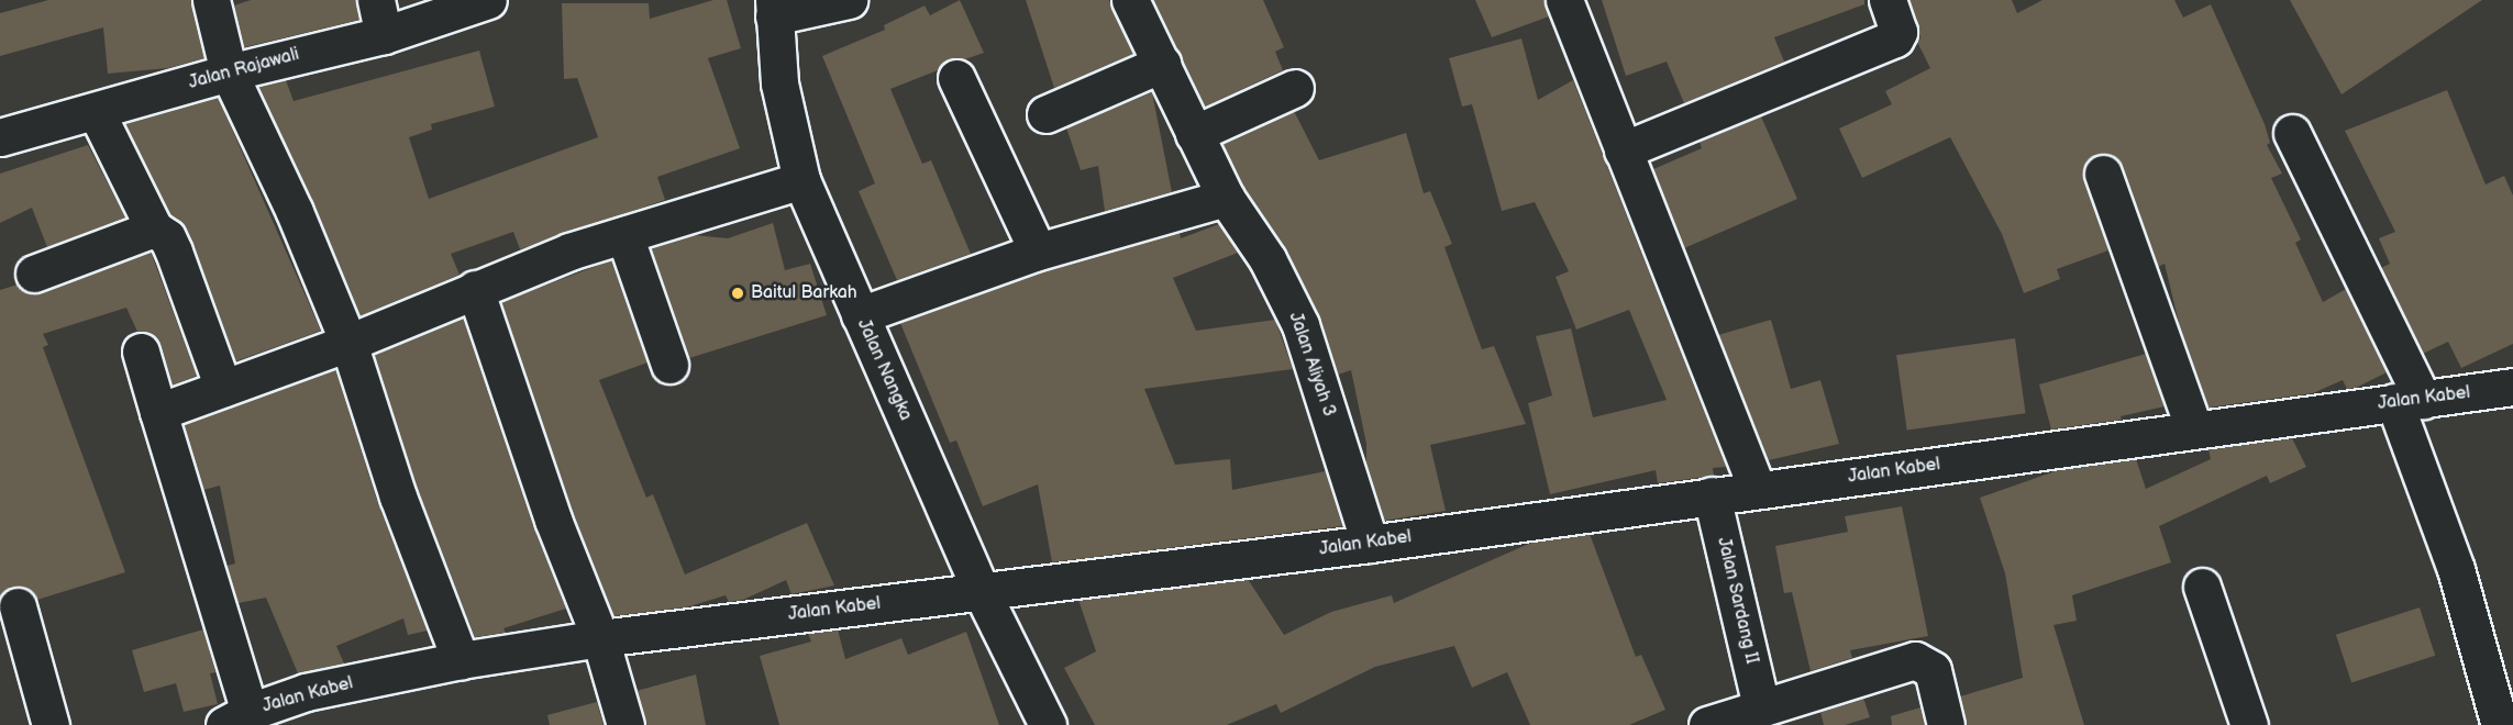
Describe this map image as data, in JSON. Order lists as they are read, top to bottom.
{
  "streets": {
    "street": [
      "Jalan Rajawali",
      "Jalan Aliyah 3",
      "Jalan Nangka",
      "Jalan Kabel",
      "Jalan Sardang II"
    ]
  },
  "crossings": [
    ["Jalan Aliyah 3", "Jalan Kabel"],
    ["Jalan Nangka", "Jalan Kabel"],
    ["Jalan Kabel", "Jalan Sardang II"]
  ],
  "places": ["Baitul Barkah"]
}
